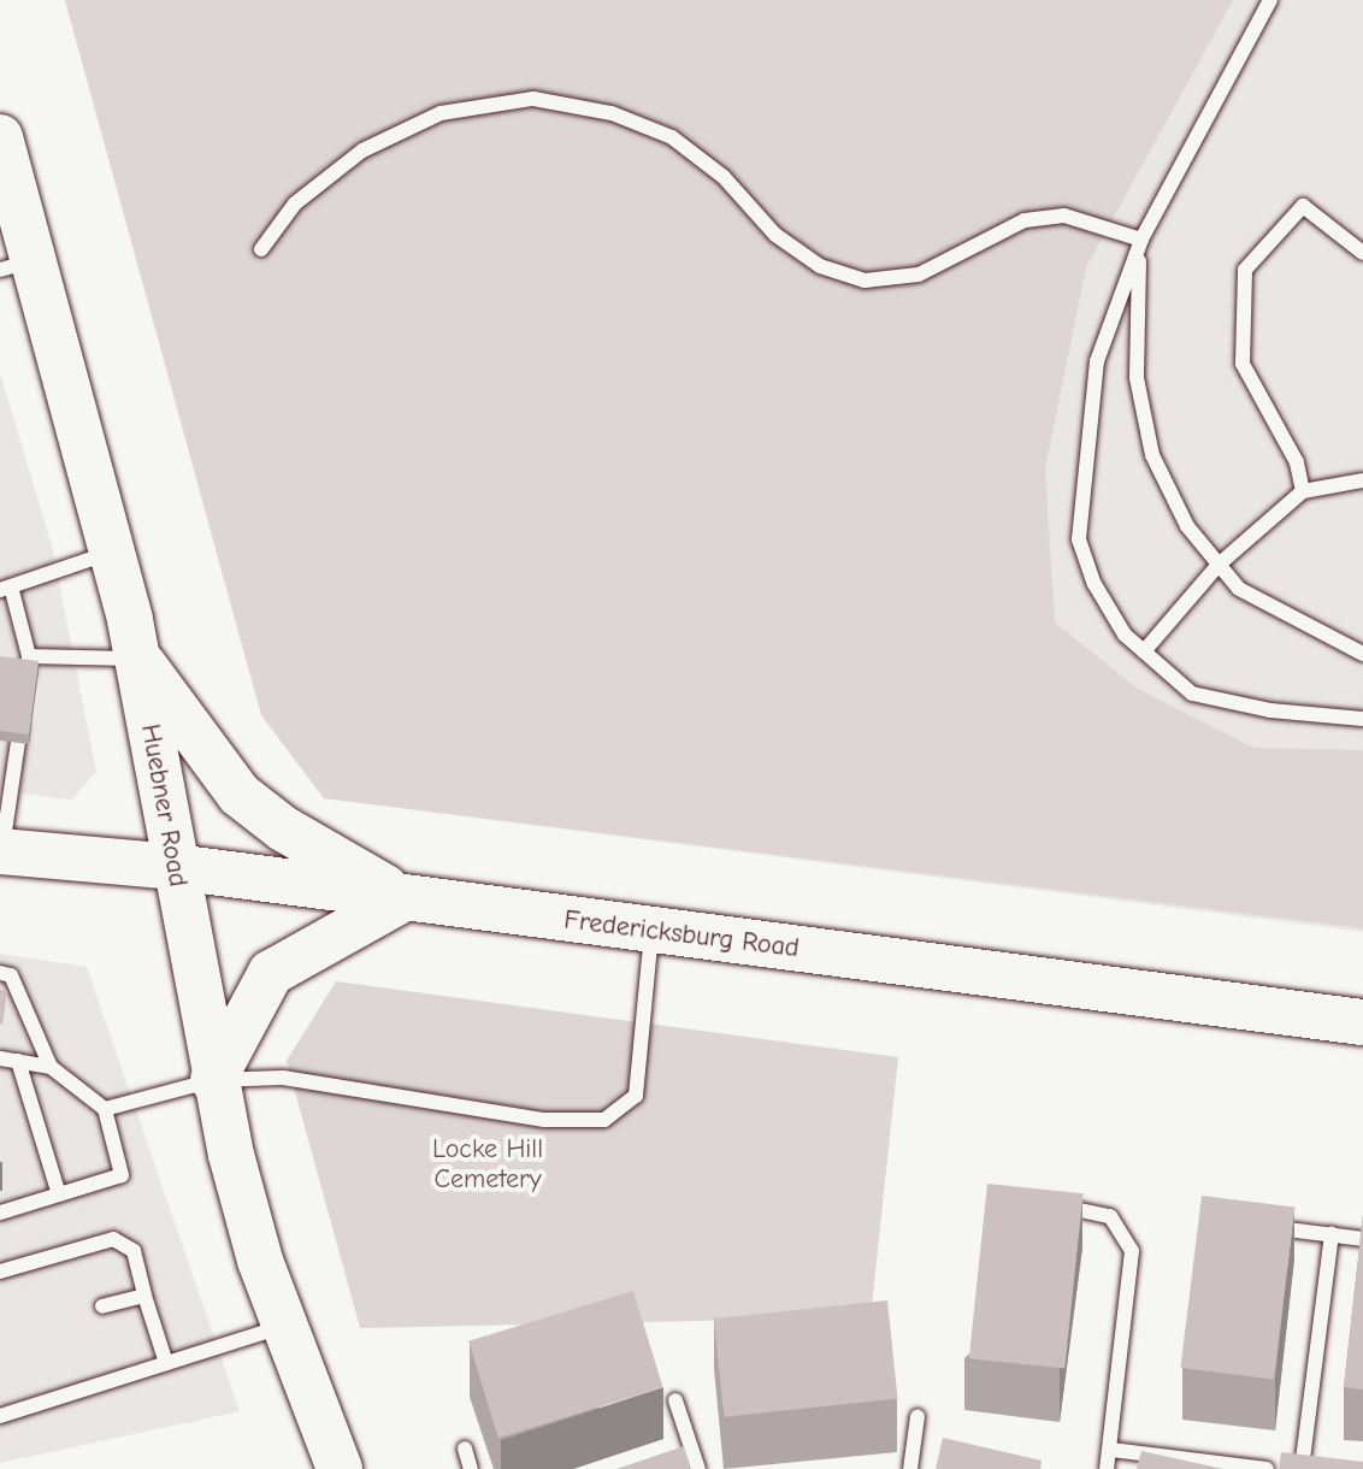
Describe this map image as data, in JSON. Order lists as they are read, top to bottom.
{
  "streets": {
    "main road": ["Huebner Road", "Fredericksburg Road"]
  },
  "crossings": [
    ["Huebner Road", "Fredericksburg Road"]
  ],
  "parks": ["Locke Hill Cemetery"]
}
